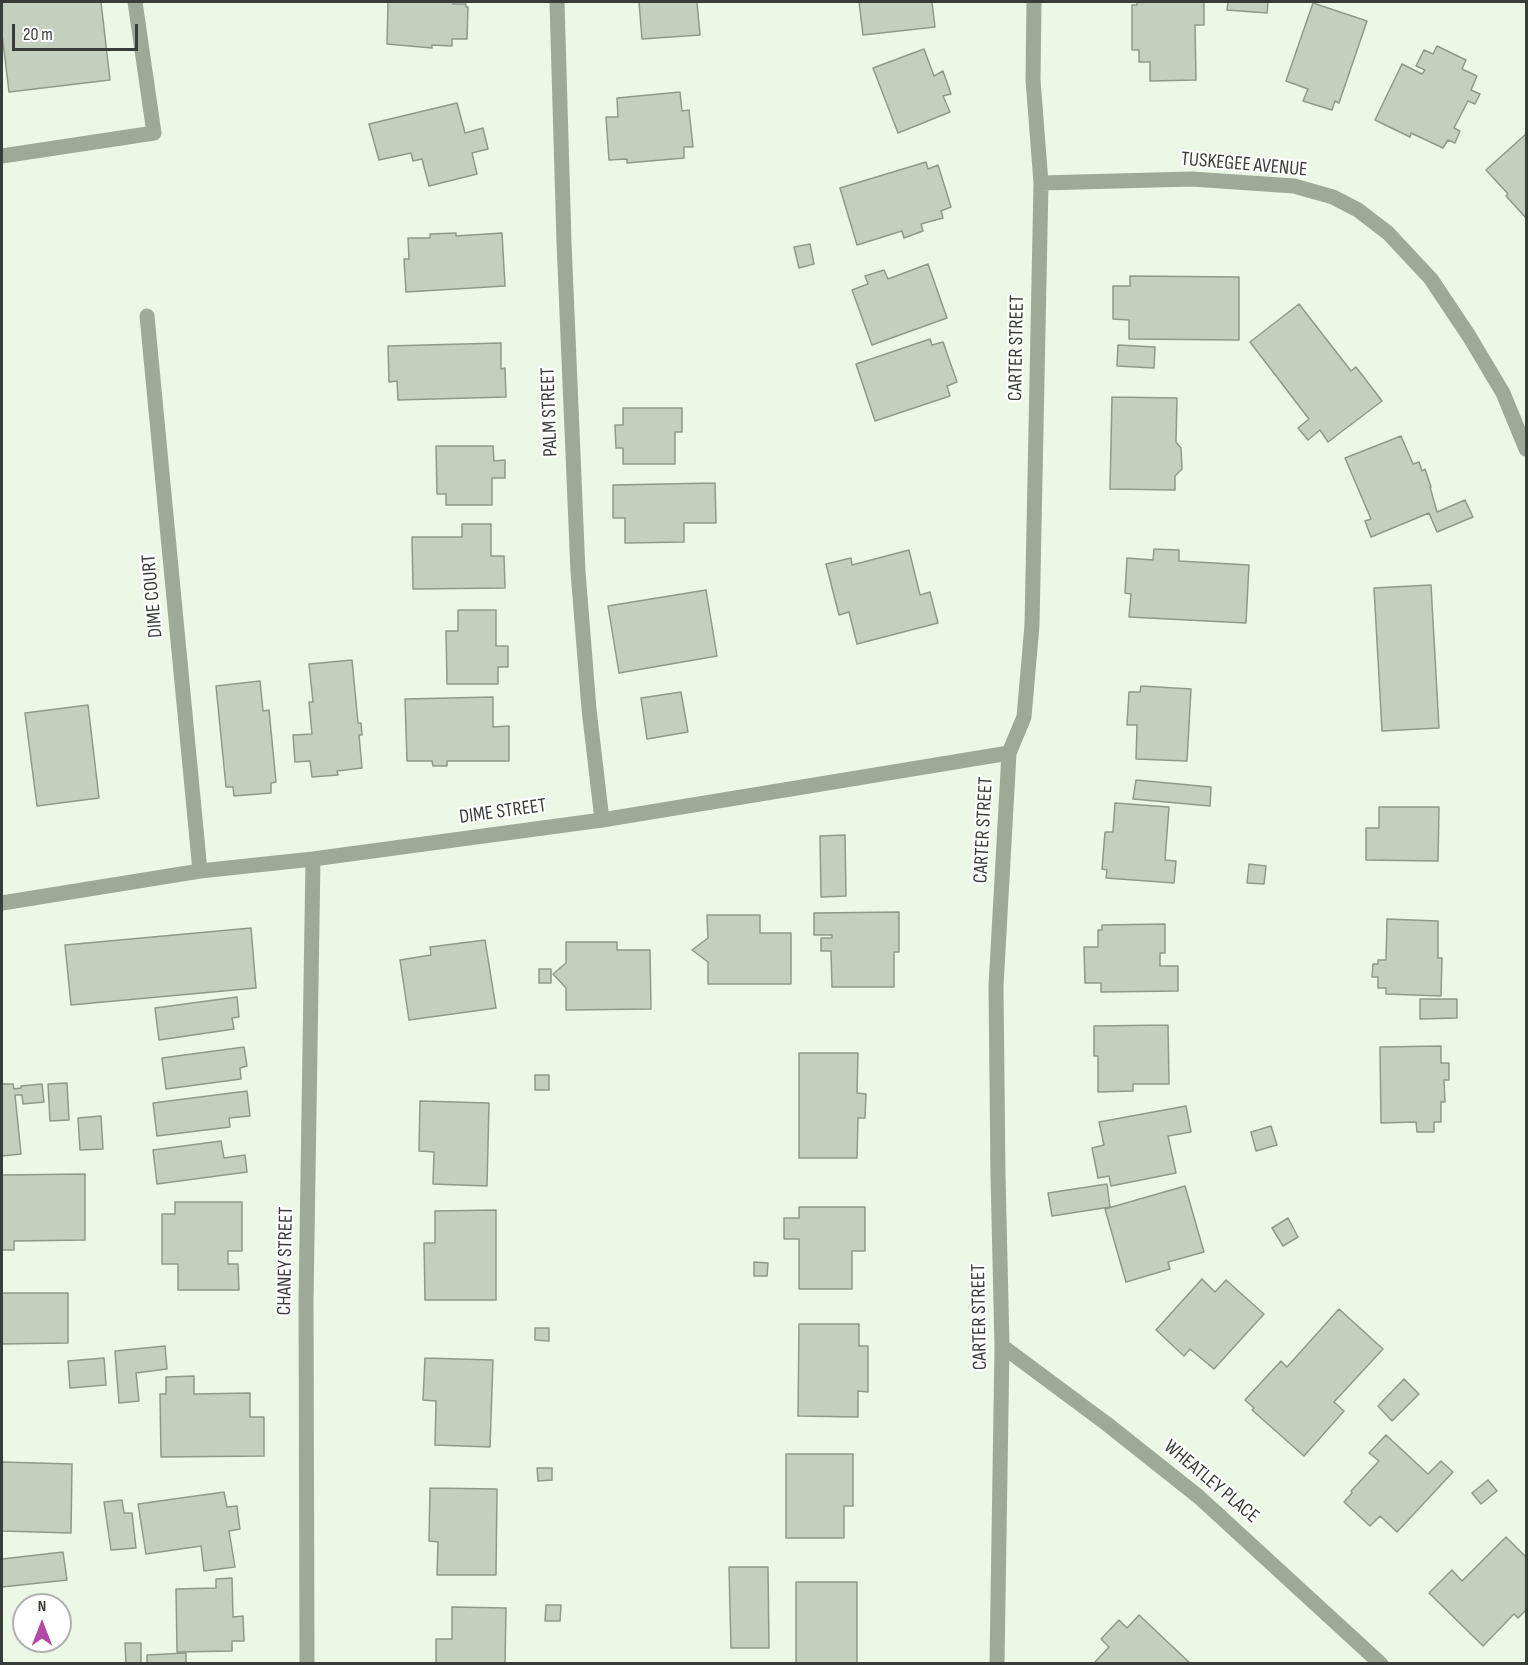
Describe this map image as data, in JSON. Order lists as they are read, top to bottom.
{
  "streets": {
    "street": [
      "TUSKEGEE AVENUE",
      "CARTER STREET",
      "PALM STREET",
      "DIME COURT",
      "DIME STREET",
      "CHANEY STREET",
      "WHEATLEY PLACE"
    ]
  },
  "crossings": [
    ["TUSKEGEE AVENUE", "CARTER STREET"],
    ["CARTER STREET", "DIME STREET"],
    ["CARTER STREET", "WHEATLEY PLACE"],
    ["PALM STREET", "DIME STREET"],
    ["DIME COURT", "DIME STREET"],
    ["DIME STREET", "CHANEY STREET"]
  ],
  "scale_bar": "20 m",
  "north": "top"
}
